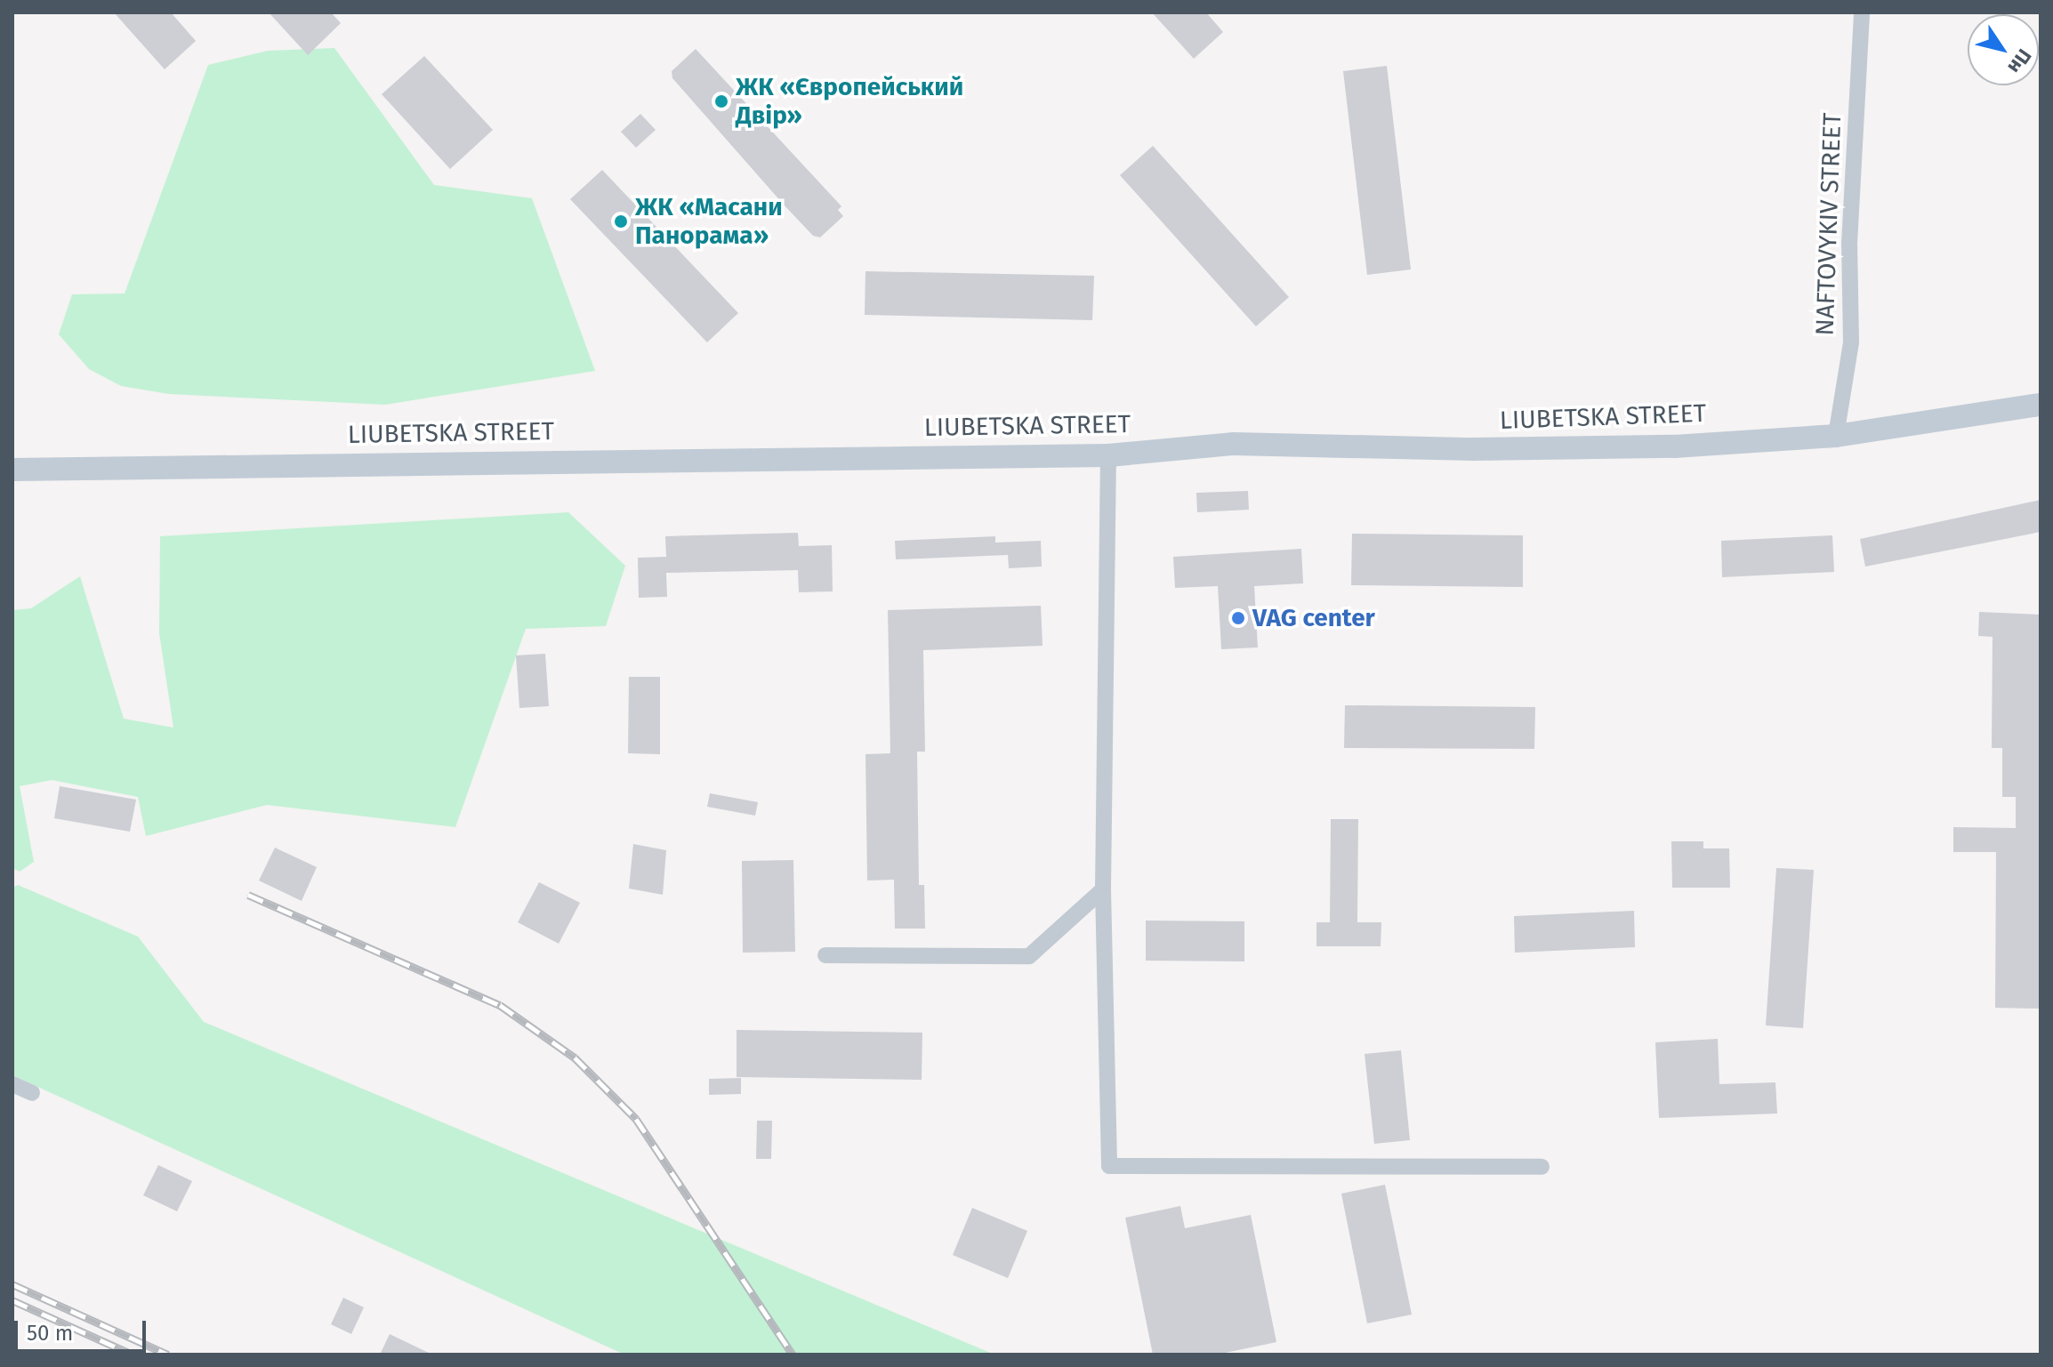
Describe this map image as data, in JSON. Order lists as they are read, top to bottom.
{
  "streets": {
    "main road": ["LIUBETSKA STREET"],
    "street": ["NAFTOVYKIV STREET"]
  },
  "crossings": [
    ["NAFTOVYKIV STREET", "LIUBETSKA STREET"]
  ],
  "places": ["ЖК «Європейський Двір»", "ЖК «Масани Панорама»", "VAG center"],
  "scale_bar": "50 m",
  "north": "bottom right"
}
